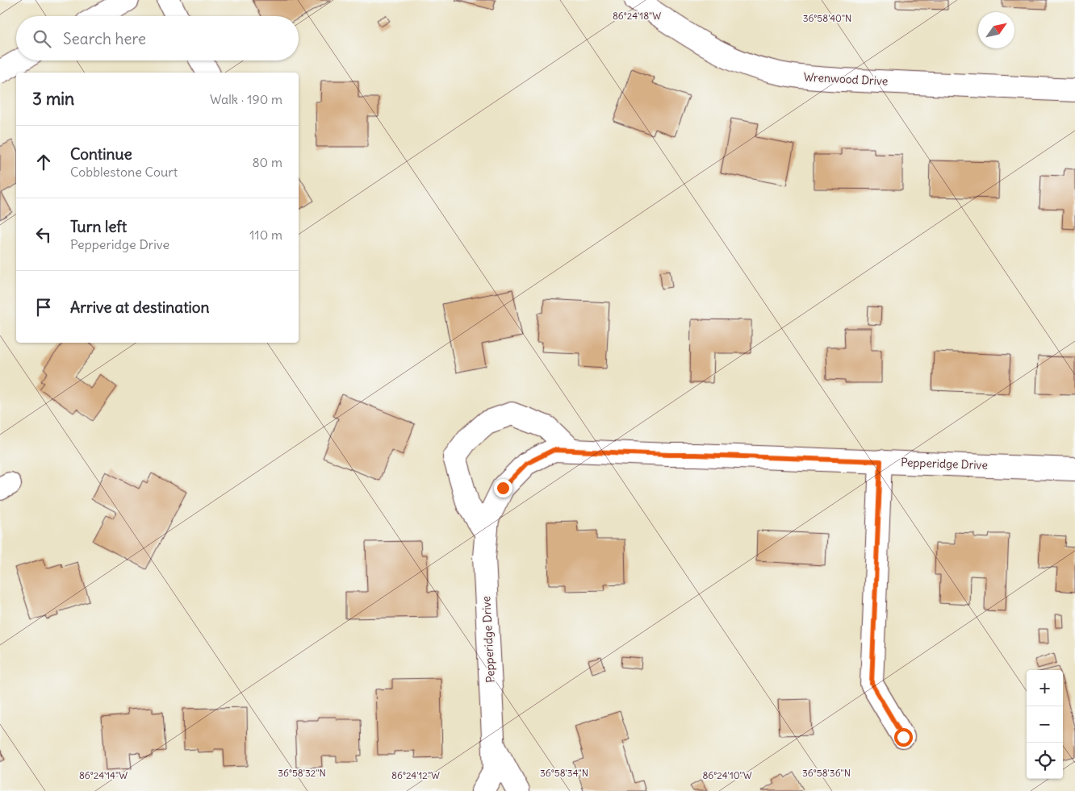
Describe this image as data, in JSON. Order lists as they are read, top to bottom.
{
  "streets": {
    "street": ["Wrenwood Drive", "Pepperidge Drive"]
  },
  "north": "top right",
  "page": {
    "search": "Search here",
    "heading": ["3 min", "Walk · 190 m"],
    "list": [
      ["Continue", "Cobblestone Court", "80 m"],
      ["Turn left", "Pepperidge Drive", "110 m"],
      "Arrive at destination"
    ],
    "map_buttons": ["+", "−"]
  },
  "coordinates": [
    "86°24'18\"W",
    "36°58'40\"N",
    "36°58'32\"N",
    "36°58'34\"N",
    "36°58'36\"N",
    "86°24'14\"W",
    "86°24'12\"W",
    "86°24'10\"W"
  ]
}
